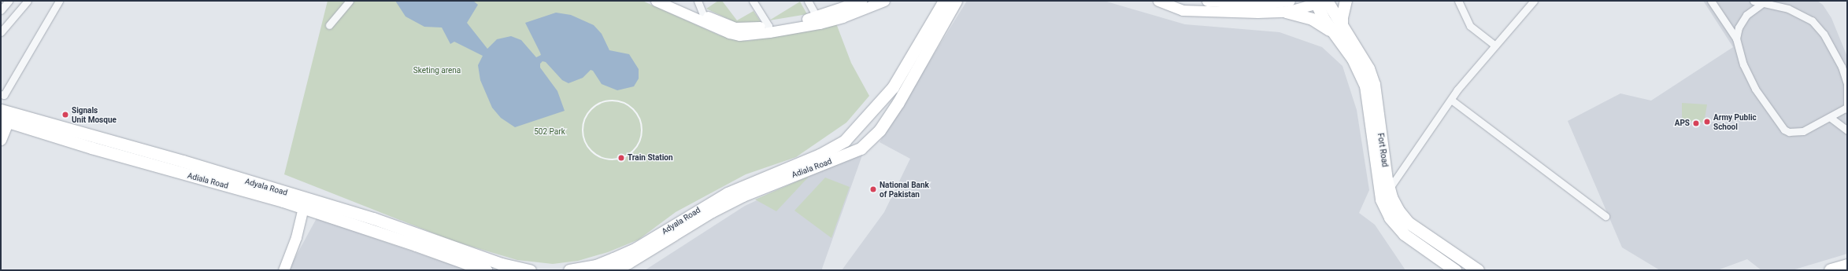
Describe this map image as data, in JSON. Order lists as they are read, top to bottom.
{
  "streets": {
    "main road": ["Fort Road", "Adiala Road", "Adyala Road"]
  },
  "crossings": [
    ["Adiala Road", "Adyala Road"]
  ],
  "parks": ["Sketing arena", "502 Park"],
  "places": [
    "Signals Unit Mosque",
    "Army Public School",
    "APS",
    "Train Station",
    "National Bank of Pakistan"
  ]
}
